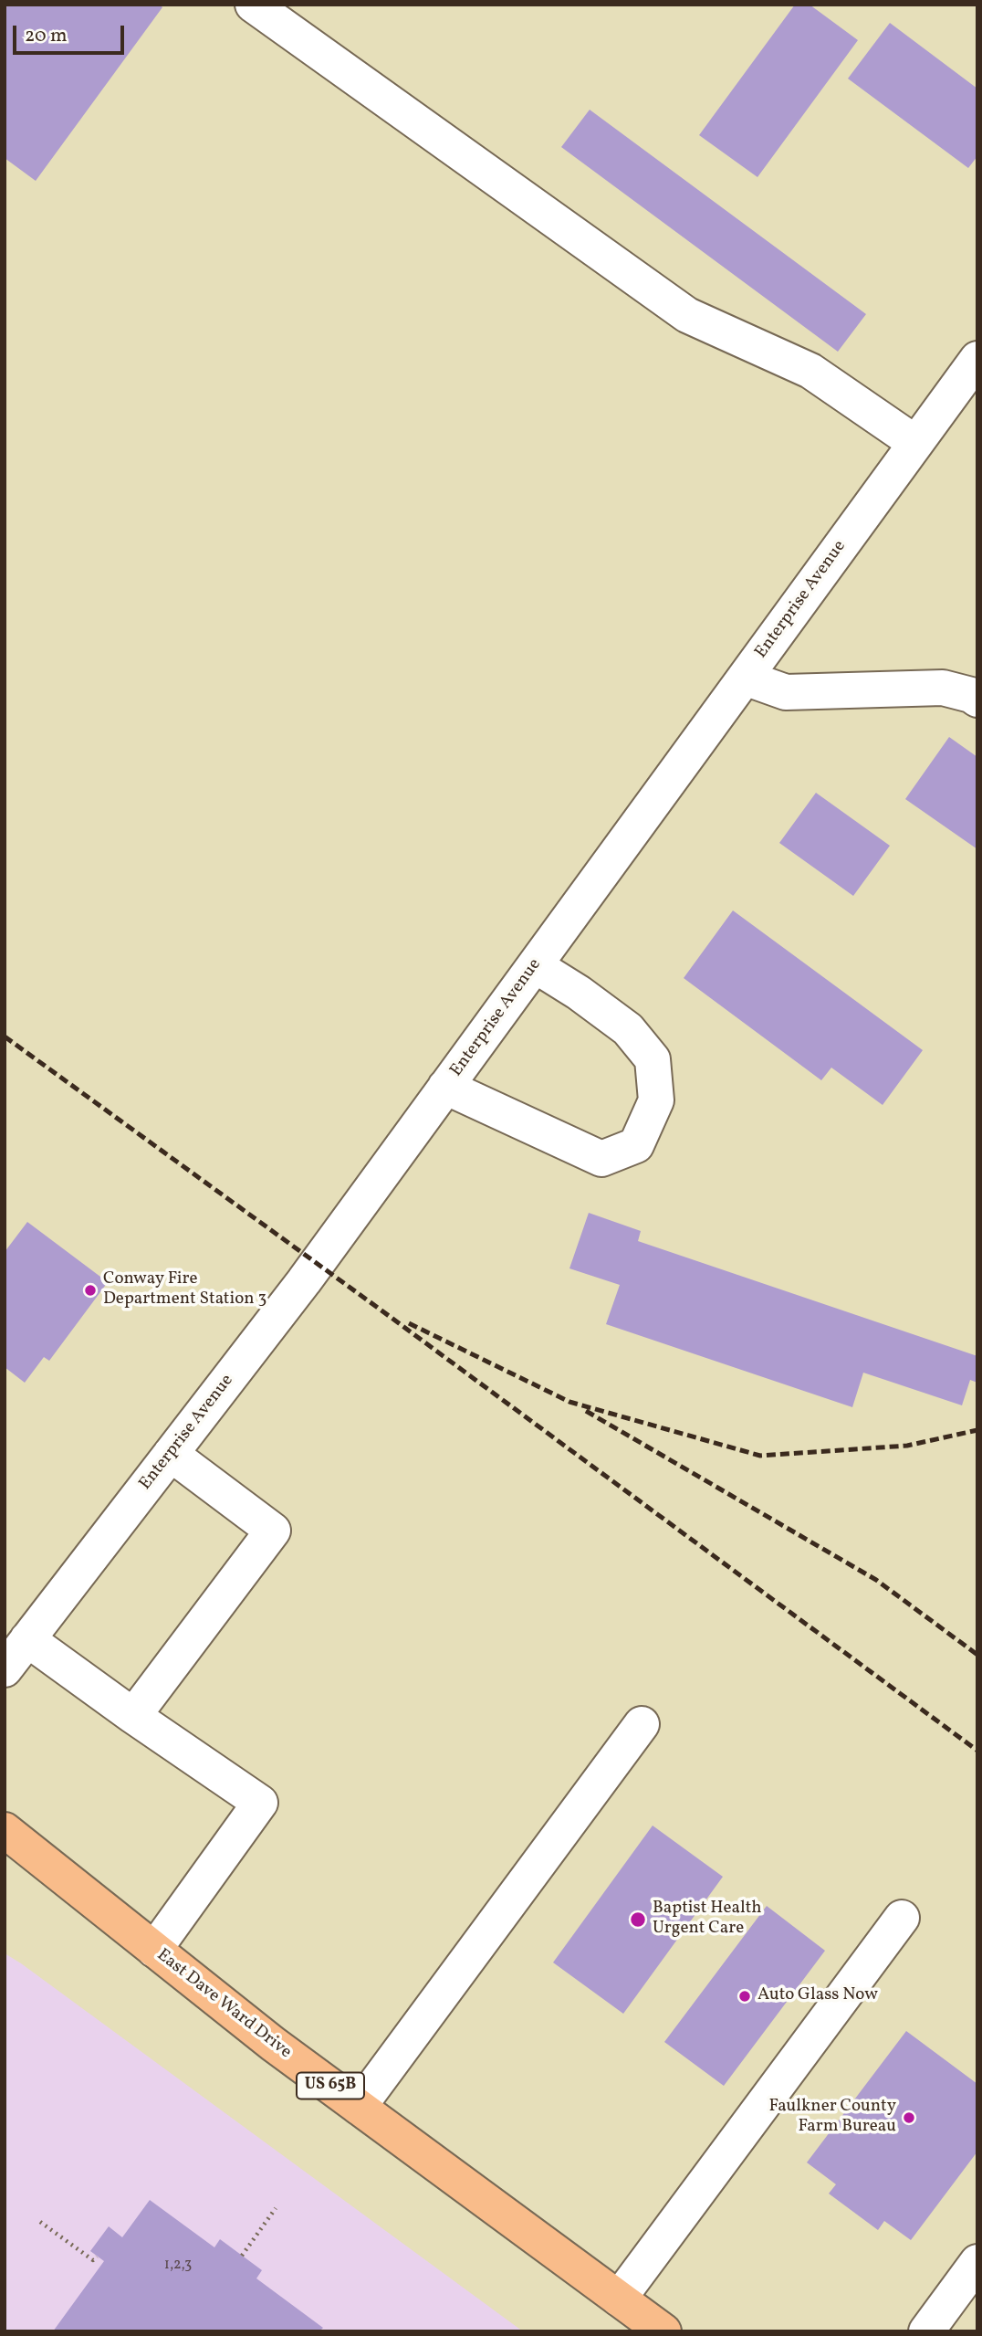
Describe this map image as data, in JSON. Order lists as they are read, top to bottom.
{
  "streets": {
    "main road": ["East Dave Ward Drive", "US 65B"],
    "street": ["Enterprise Avenue"]
  },
  "places": [
    "Conway Fire Department Station 3",
    "Baptist Health Urgent Care",
    "Auto Glass Now",
    "Faulkner County Farm Bureau"
  ],
  "house_numbers": ["1,2,3"],
  "scale_bar": "20 m"
}
